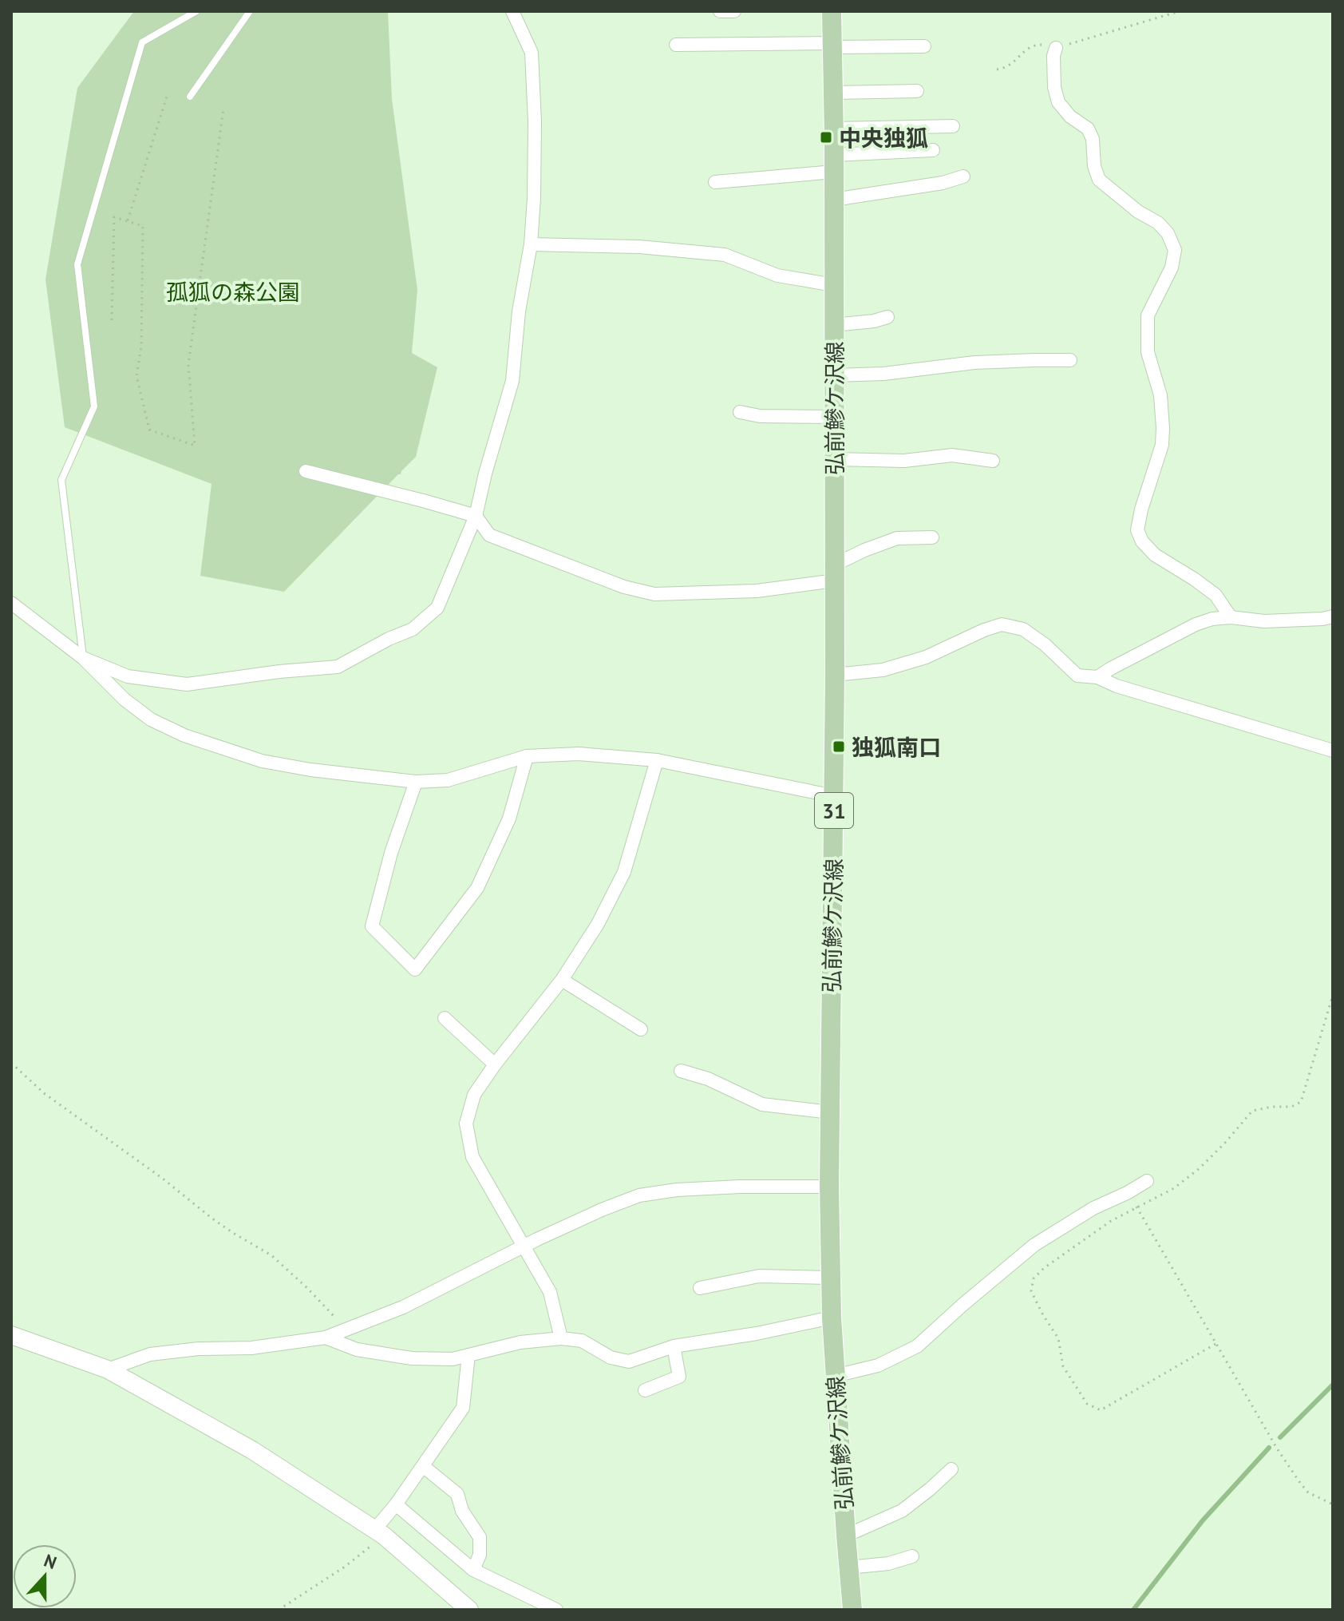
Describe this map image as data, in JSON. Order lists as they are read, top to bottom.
{
  "streets": {
    "main road": ["弘前鰺ケ沢線", "31"]
  },
  "parks": ["孤狐の森公園"],
  "places": {
    "transit": ["中央独狐", "独狐南口"]
  },
  "north": "top"
}
